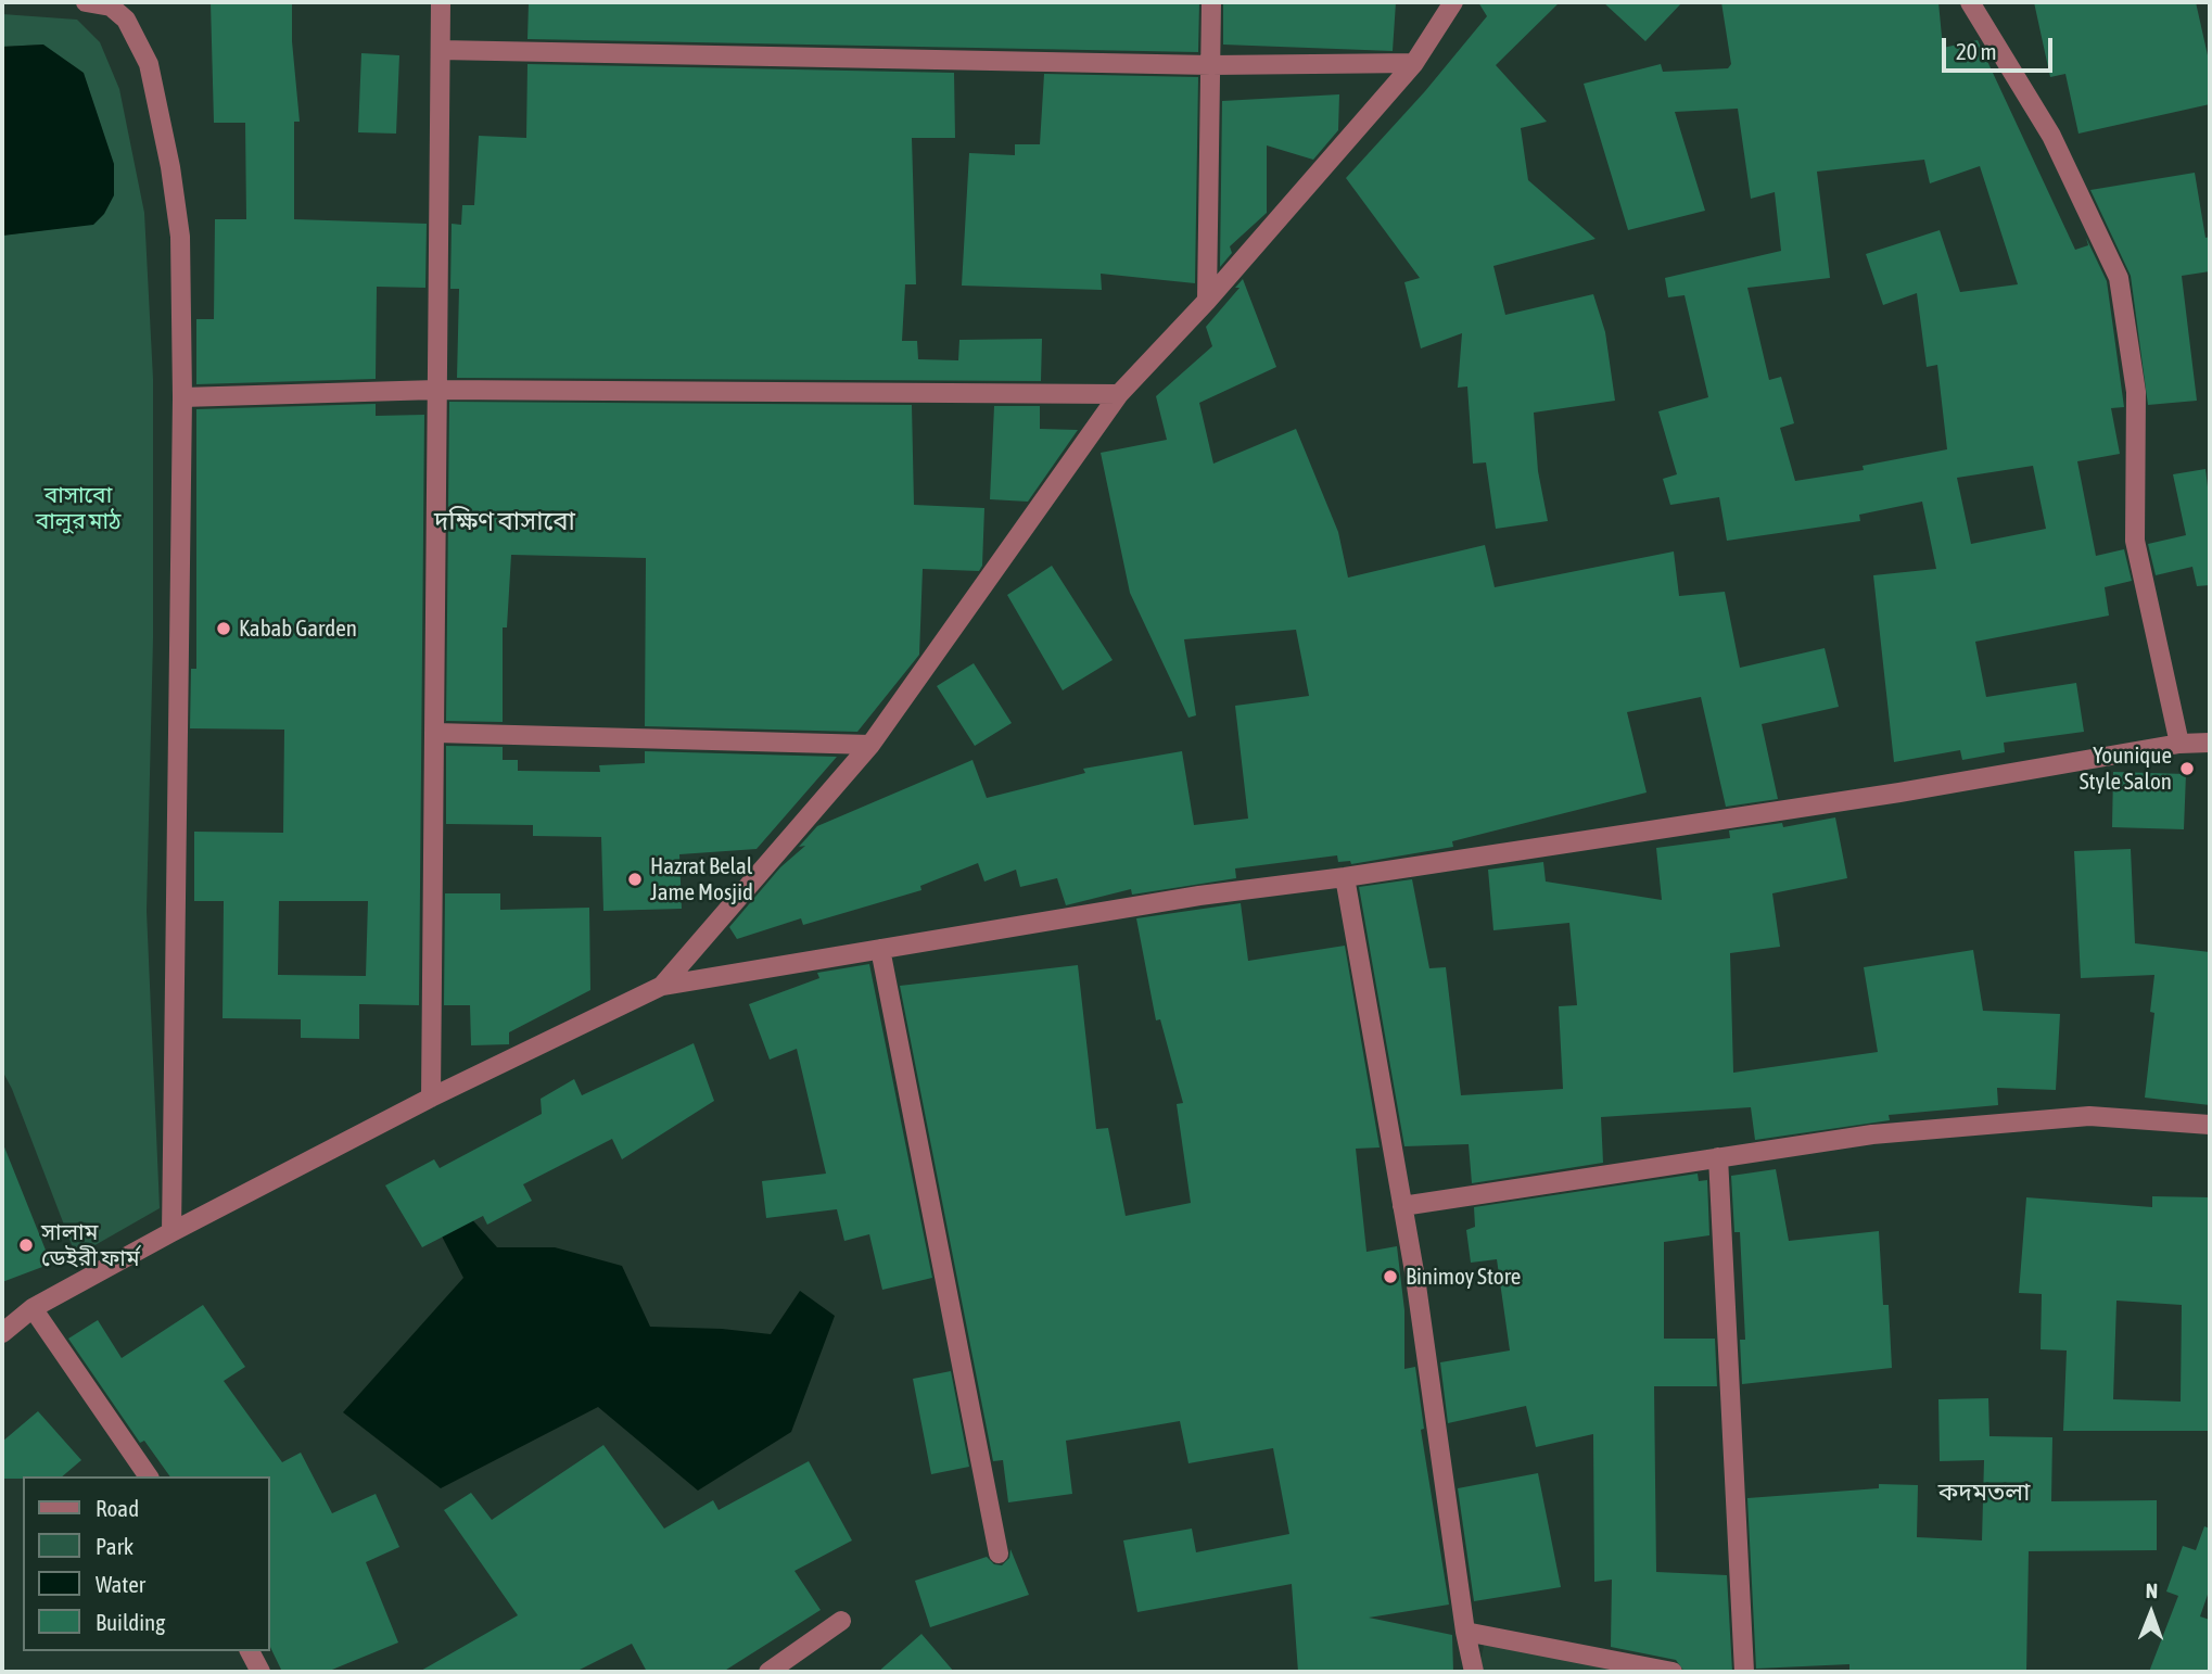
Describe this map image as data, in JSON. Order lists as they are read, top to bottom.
{
  "districts": ["দক্ষিণ বাসাবো", "কদমতলা"],
  "parks": ["বাসাবো বালুর মাঠ"],
  "places": [
    "Kabab Garden",
    "Younique Style Salon",
    "Hazrat Belal Jame Mosjid",
    "সালাম ডেইরী ফার্ম",
    "Binimoy Store"
  ],
  "legend": [
    "Road",
    "Park",
    "Water",
    "Building"
  ],
  "scale_bar": "20 m",
  "north": "top"
}
